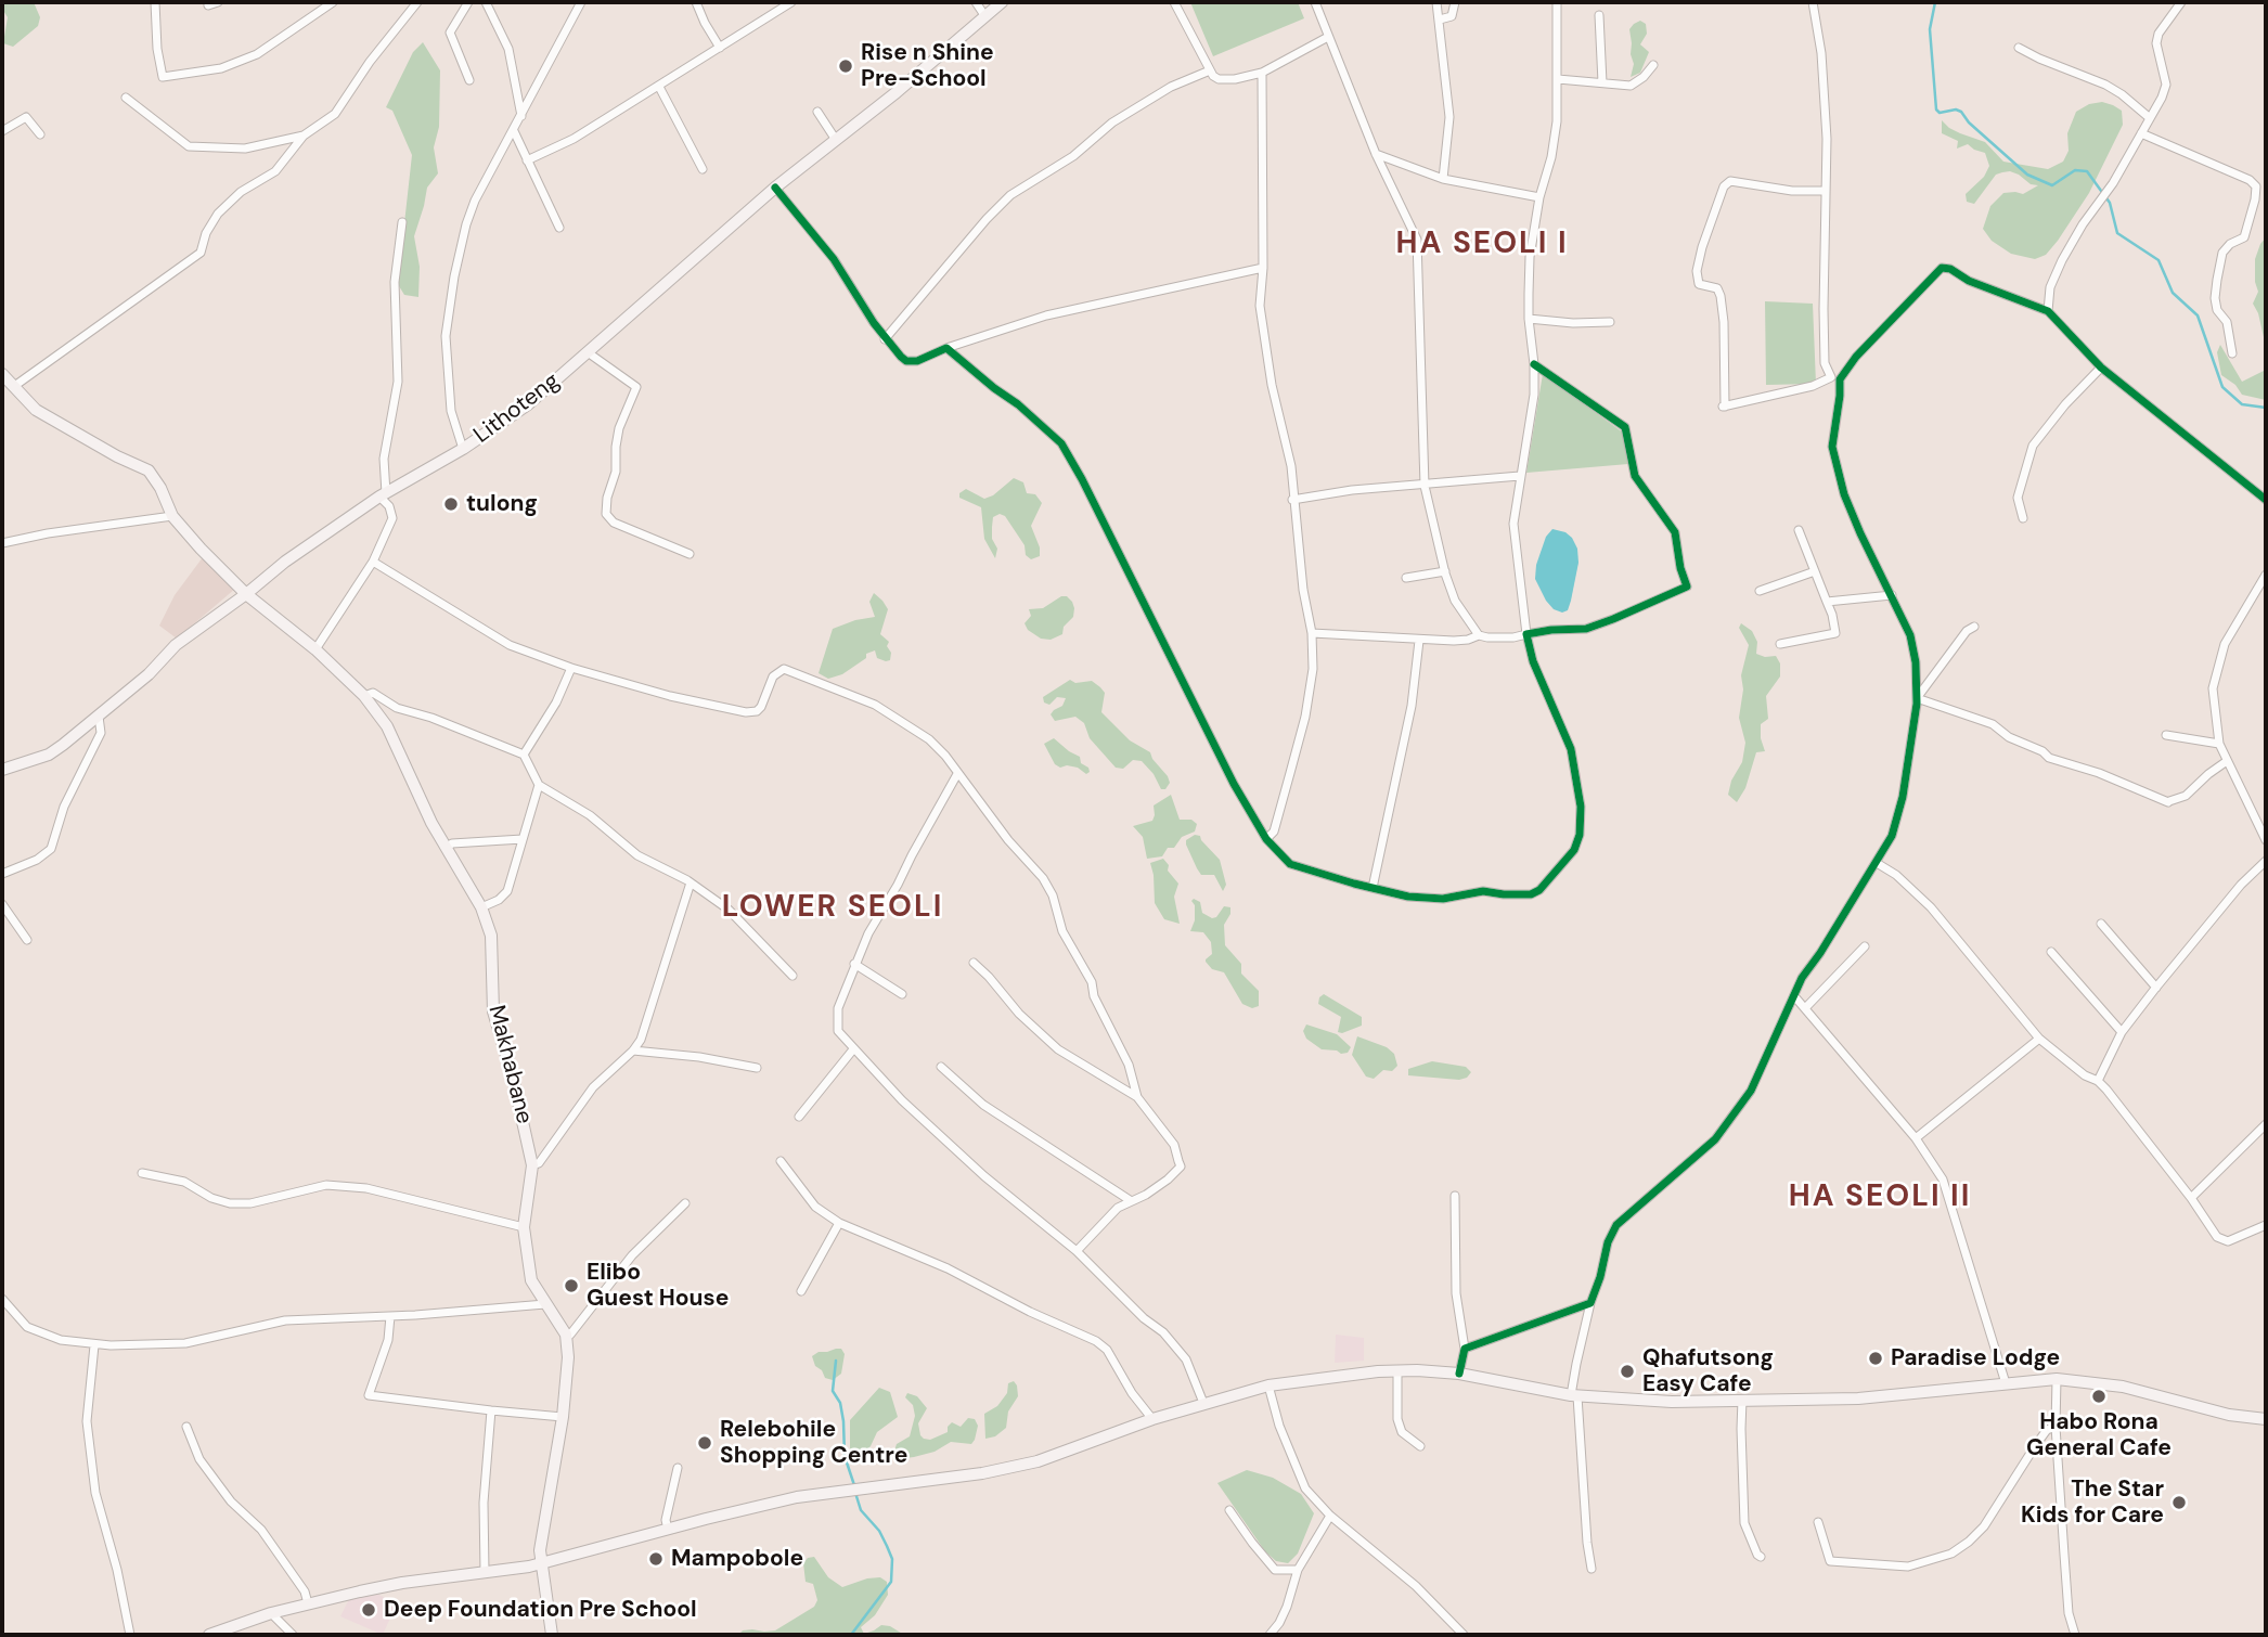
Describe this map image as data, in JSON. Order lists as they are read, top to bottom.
{
  "streets": {
    "main road": ["Lithoteng", "Makhabane"]
  },
  "crossings": [
    ["Lithoteng", "Makhabane"]
  ],
  "districts": ["HA SEOLI I", "LOWER SEOLI", "HA SEOLI II"],
  "places": [
    "Rise n Shine Pre-School",
    "tulong",
    "Elibo Guest House",
    "Paradise Lodge",
    "Qhafutsong Easy Cafe",
    "Habo Rona General Cafe",
    "Relebohile Shopping Centre",
    "The Star Kids for Care",
    "Mampobole",
    "Deep Foundation Pre School"
  ]
}
